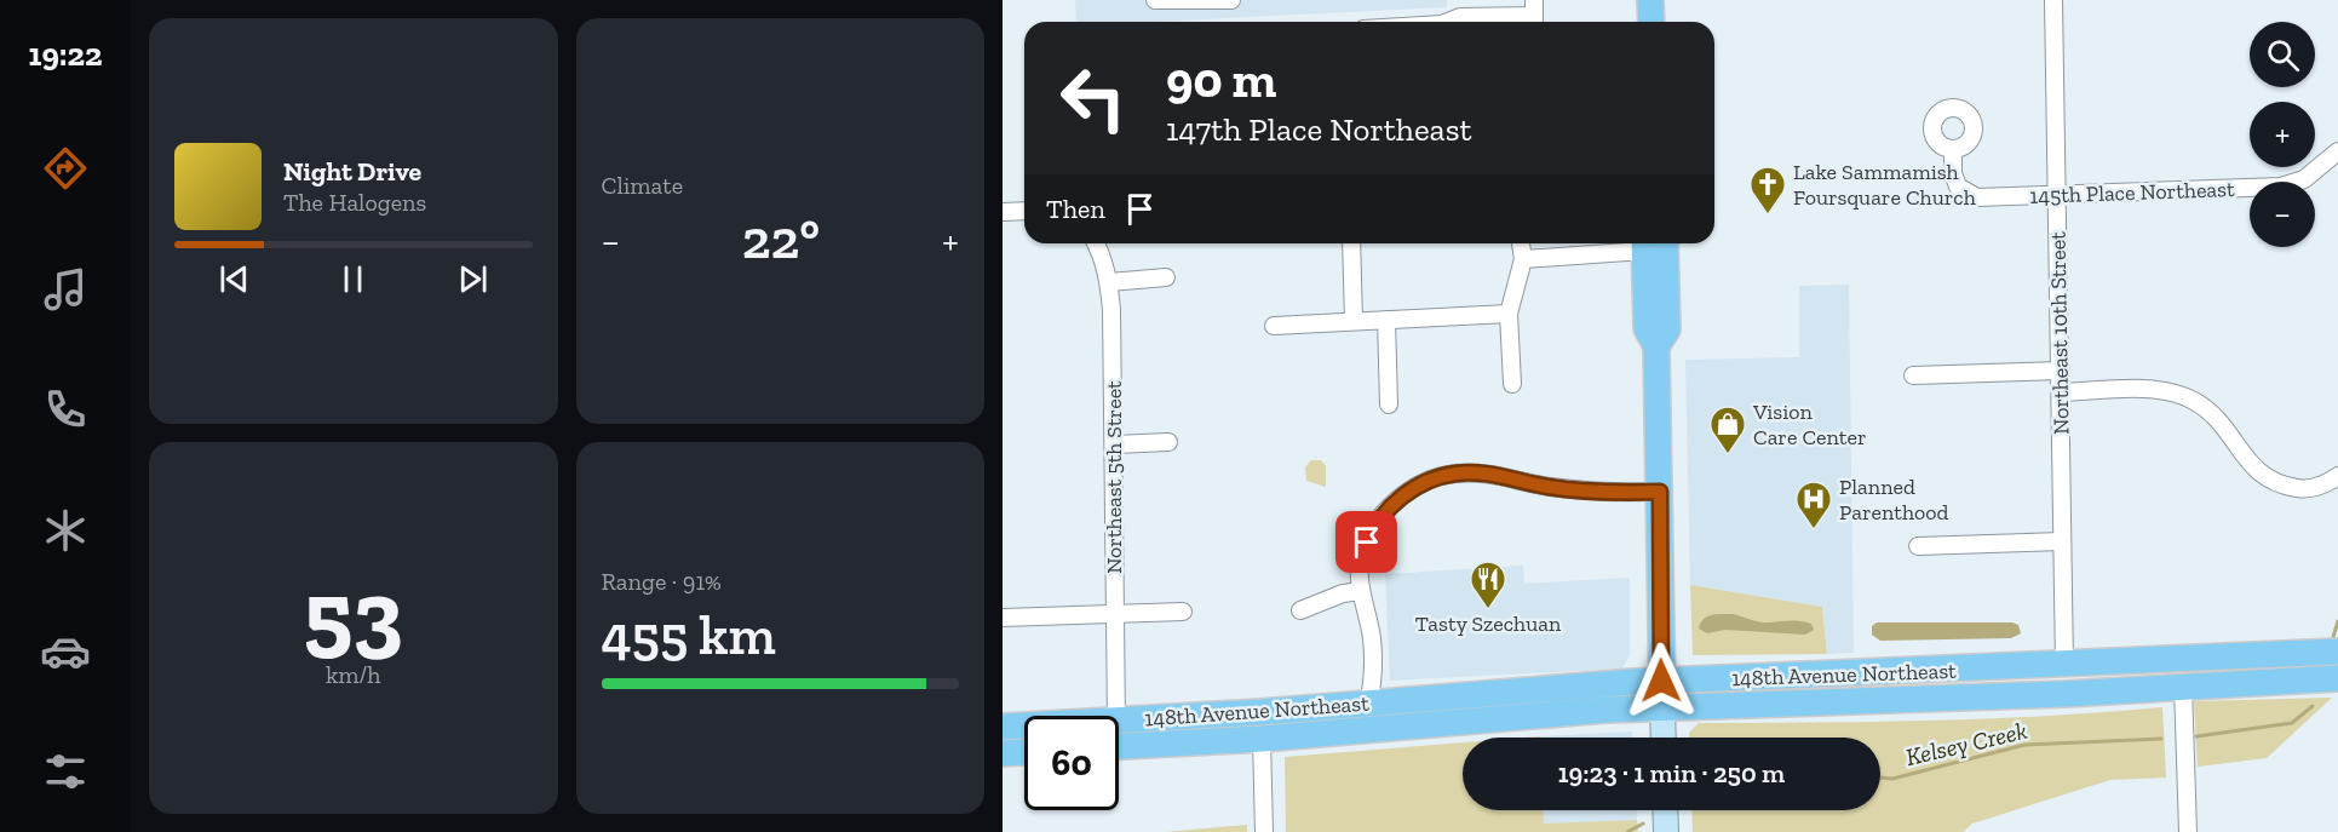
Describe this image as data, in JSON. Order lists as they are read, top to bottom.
{
  "streets": {
    "main road": ["148th Avenue Northeast"],
    "street": ["145th Place Northeast", "Northeast 10th Street", "Northeast 5th Street"]
  },
  "crossings": [
    ["145th Place Northeast", "Northeast 10th Street"],
    ["Northeast 10th Street", "148th Avenue Northeast"]
  ],
  "water": ["Kelsey Creek"],
  "places": {
    "church": ["Lake Sammamish Foursquare Church"],
    "shop": ["Vision Care Center"],
    "hospital": ["Planned Parenthood"],
    "restaurant": ["Tasty Szechuan"]
  },
  "page": {
    "tabs": "19:22",
    "tile": [
      "Climate",
      ["53", "km/h"],
      ["Range · 91%", "455 km"]
    ],
    "map_buttons": ["+", "−"],
    "turn": ["90 m", "147th Place Northeast"],
    "song": ["Night Drive", "The Halogens"],
    "then": "Then",
    "heat": ["−", "22°", "+"],
    "limit": "60",
    "trip": "19:23 · 1 min · 250 m"
  }
}
